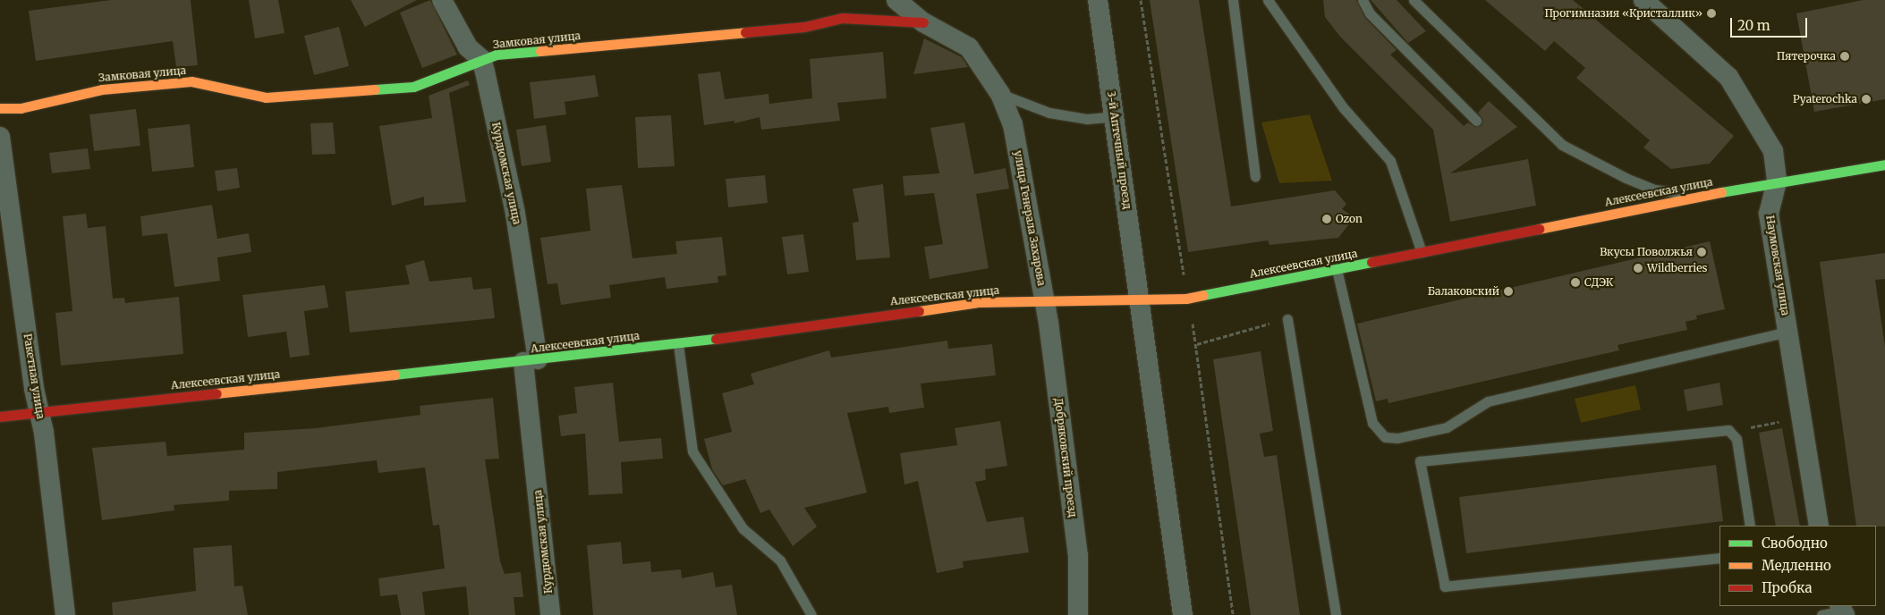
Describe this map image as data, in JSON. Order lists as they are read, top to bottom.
{
  "streets": {
    "street": [
      "Замковая улица",
      "3-й Аптечный проезд",
      "Курдюмская улица",
      "Алексеевская улица",
      "улица Генерала Захарова",
      "Наумовская улица",
      "Ракетная улица",
      "Добряковский проезд"
    ]
  },
  "crossings": [
    ["Замковая улица", "Курдюмская улица"],
    ["Замковая улица", "улица Генерала Захарова"],
    ["3-й Аптечный проезд", "Алексеевская улица"],
    ["Курдюмская улица", "Алексеевская улица"],
    ["Алексеевская улица", "улица Генерала Захарова"],
    ["Алексеевская улица", "Наумовская улица"],
    ["Алексеевская улица", "Ракетная улица"],
    ["Алексеевская улица", "Добряковский проезд"],
    ["улица Генерала Захарова", "Добряковский проезд"]
  ],
  "places": [
    "Прогимназия «Кристаллик»",
    "Пятерочка",
    "Pyaterochka",
    "Ozon",
    "Вкусы Поволжья",
    "Wildberries",
    "СДЭК",
    "Балаковский"
  ],
  "legend": ["Свободно", "Медленно", "Пробка"],
  "scale_bar": "20 m"
}
